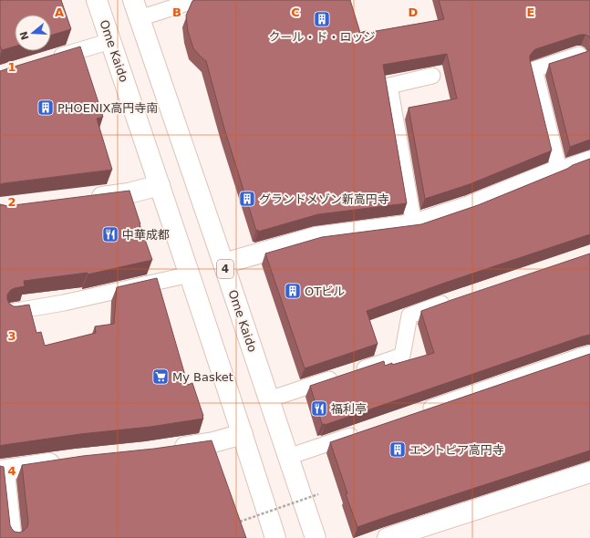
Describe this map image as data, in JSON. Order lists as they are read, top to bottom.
{
  "streets": {
    "main road": ["Ome Kaido", "4"]
  },
  "places": {
    "building": [
      "クール・ド・ロッジ",
      "PHOENIX高円寺南",
      "グランドメゾン新高円寺",
      "OTビル",
      "エントピア高円寺"
    ],
    "restaurant": ["中華成都", "福利亭"],
    "supermarket": ["My Basket"]
  },
  "north": "left",
  "grid": {
    "columns": [
      "A",
      "B",
      "C",
      "D",
      "E"
    ],
    "rows": [
      "1",
      "2",
      "3",
      "4"
    ]
  }
}
